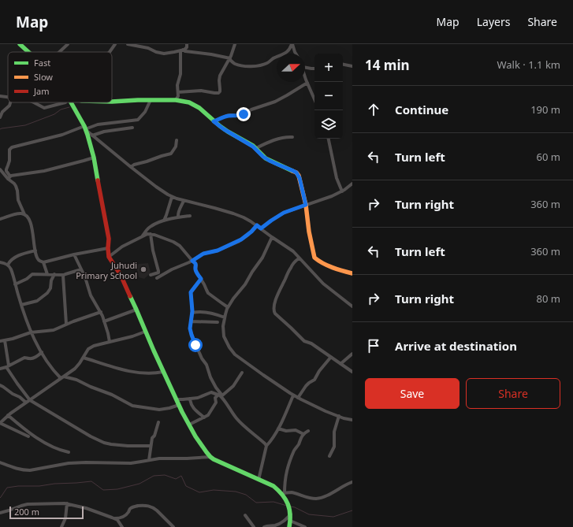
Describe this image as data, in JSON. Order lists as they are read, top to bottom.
{
  "places": ["Juhudi Primary School"],
  "legend": ["Fast", "Slow", "Jam"],
  "scale_bar": "200 m",
  "north": "right",
  "page": {
    "header": "Map",
    "nav": ["Map", "Layers", "Share"],
    "heading": ["14 min", "Walk · 1.1 km"],
    "map_buttons": ["+", "−"],
    "list": [
      ["Continue", "190 m"],
      ["Turn left", "60 m"],
      ["Turn right", "360 m"],
      ["Turn left", "360 m"],
      ["Turn right", "80 m"],
      "Arrive at destination"
    ],
    "buttons": ["Save", "Share"],
    "scale": "200 m"
  }
}
